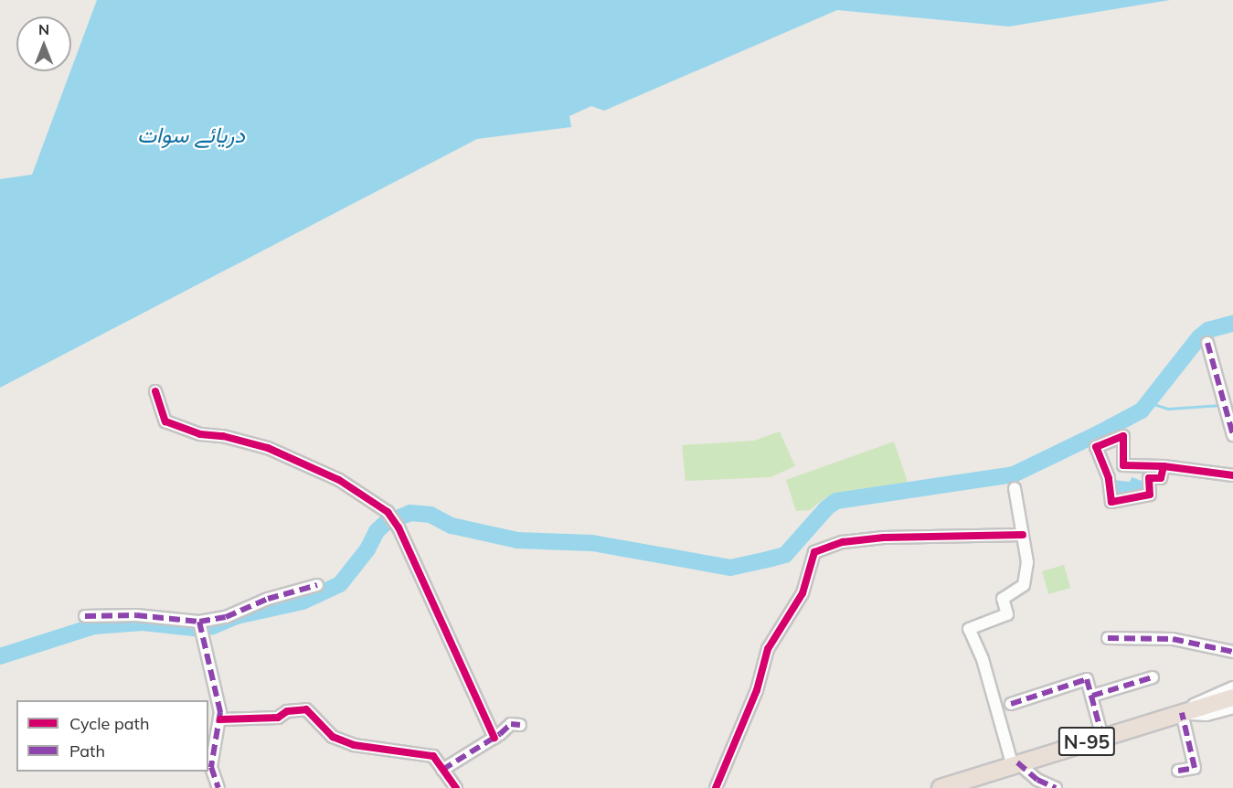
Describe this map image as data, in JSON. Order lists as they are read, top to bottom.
{
  "streets": {
    "highway": ["N-95"]
  },
  "water": ["دریائے سوات"],
  "legend": ["Cycle path", "Path"],
  "north": "top"
}
